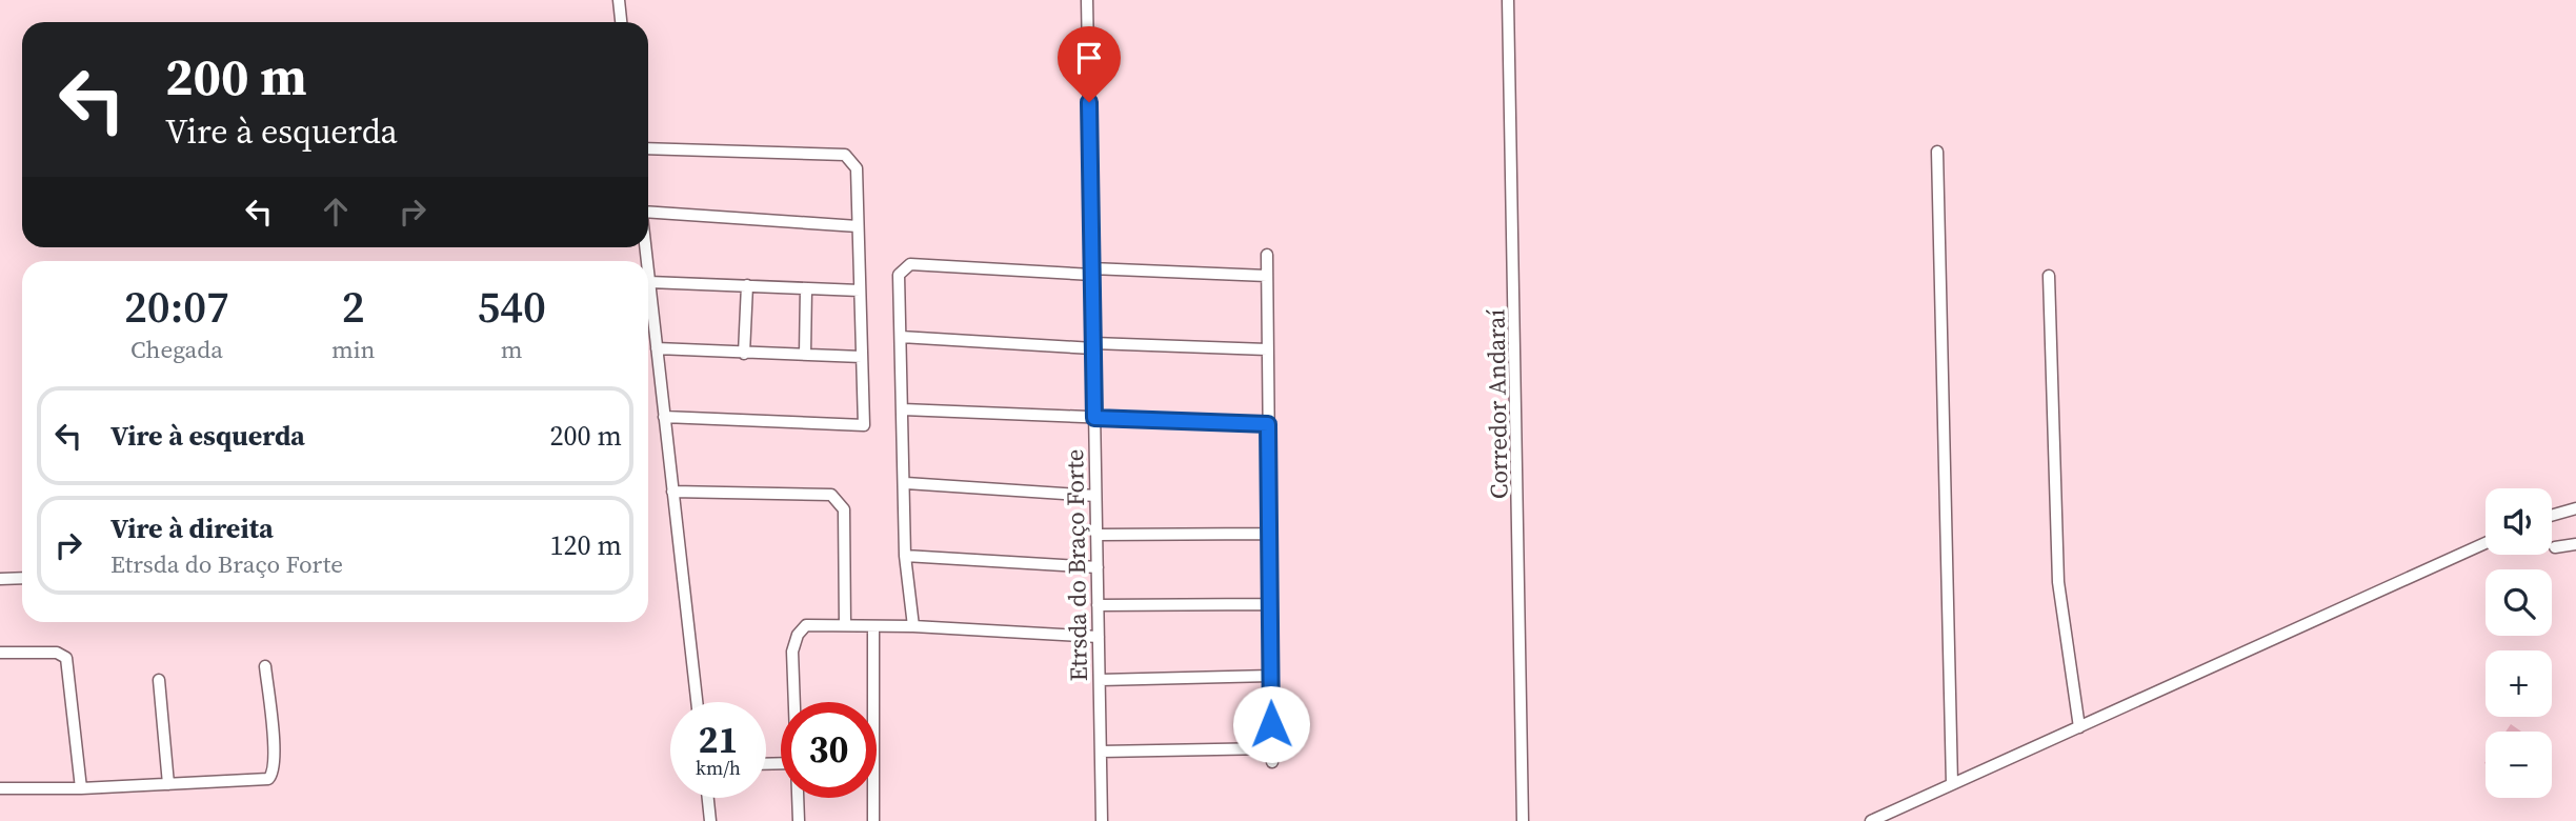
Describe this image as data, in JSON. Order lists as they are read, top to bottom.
{
  "streets": {
    "street": ["Corredor Andaraí", "Etrsda do Braço Forte"]
  },
  "page": {
    "turn": ["200 m", "Vire à esquerda"],
    "eta": [
      "20:07",
      "Chegada",
      "2",
      "min",
      "540",
      "m"
    ],
    "list": [
      {
        "name": "Vire à esquerda",
        "value": "200 m"
      },
      {
        "name": "Vire à direita",
        "note": "Etrsda do Braço Forte",
        "value": "120 m"
      }
    ],
    "map_buttons": ["+", "−"],
    "speed": "21 km/h",
    "limit": "30"
  }
}
